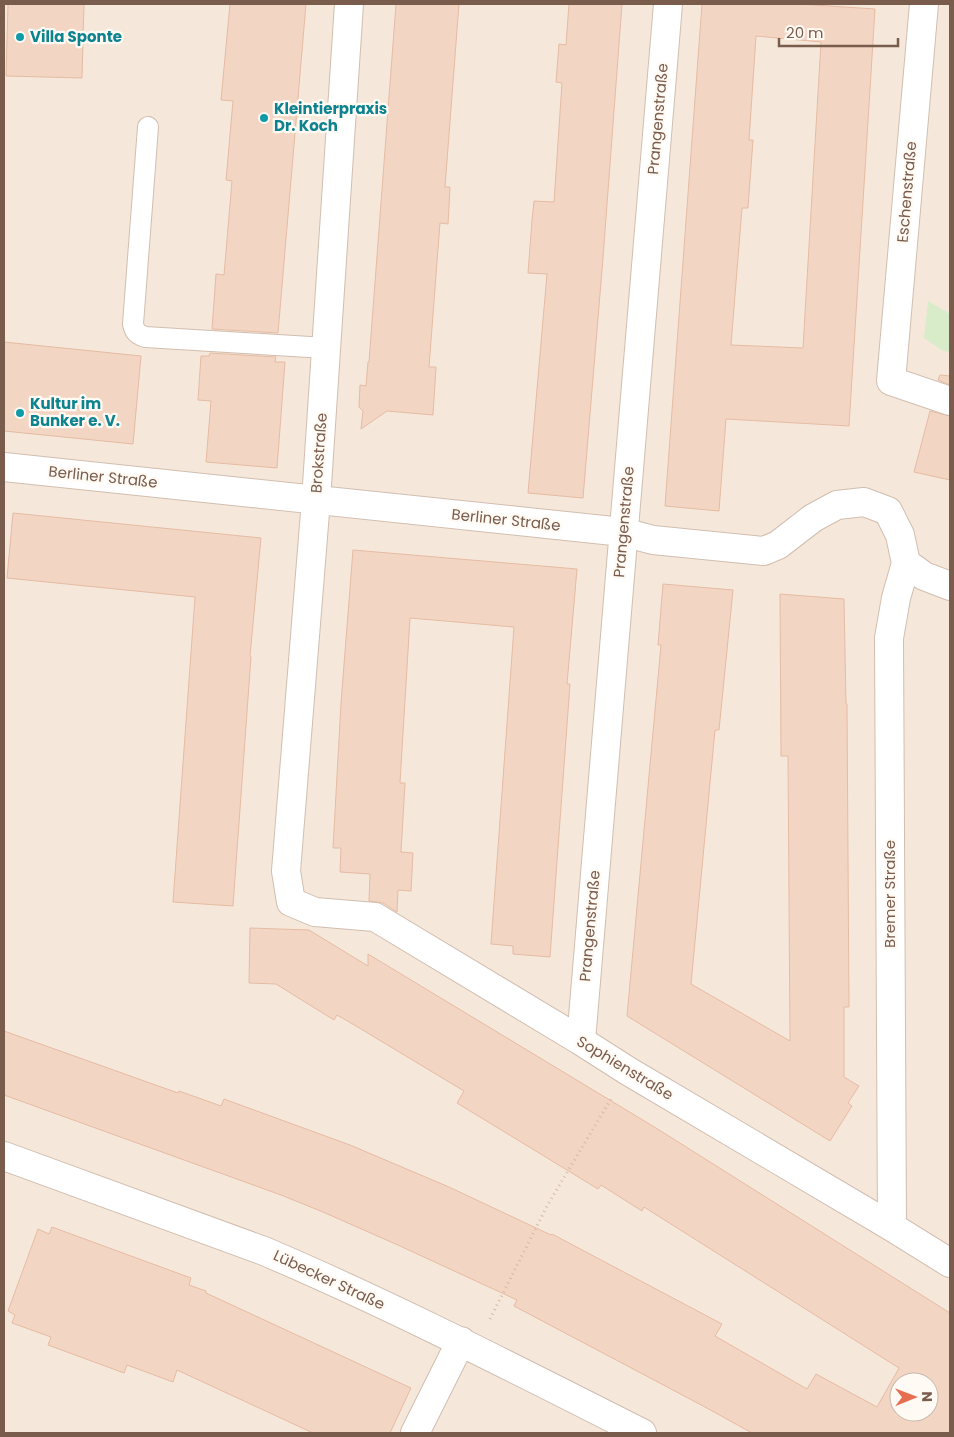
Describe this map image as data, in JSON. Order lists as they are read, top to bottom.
{
  "streets": {
    "street": [
      "Prangenstraße",
      "Eschenstraße",
      "Brokstraße",
      "Berliner Straße",
      "Bremer Straße",
      "Sophienstraße",
      "Lübecker Straße"
    ]
  },
  "crossings": [
    ["Prangenstraße", "Berliner Straße"],
    ["Prangenstraße", "Sophienstraße"],
    ["Brokstraße", "Berliner Straße"],
    ["Brokstraße", "Sophienstraße"],
    ["Berliner Straße", "Bremer Straße"],
    ["Bremer Straße", "Sophienstraße"]
  ],
  "places": ["Villa Sponte", "Kleintierpraxis Dr. Koch", "Kultur im Bunker e. V."],
  "scale_bar": "20 m",
  "north": "right"
}
